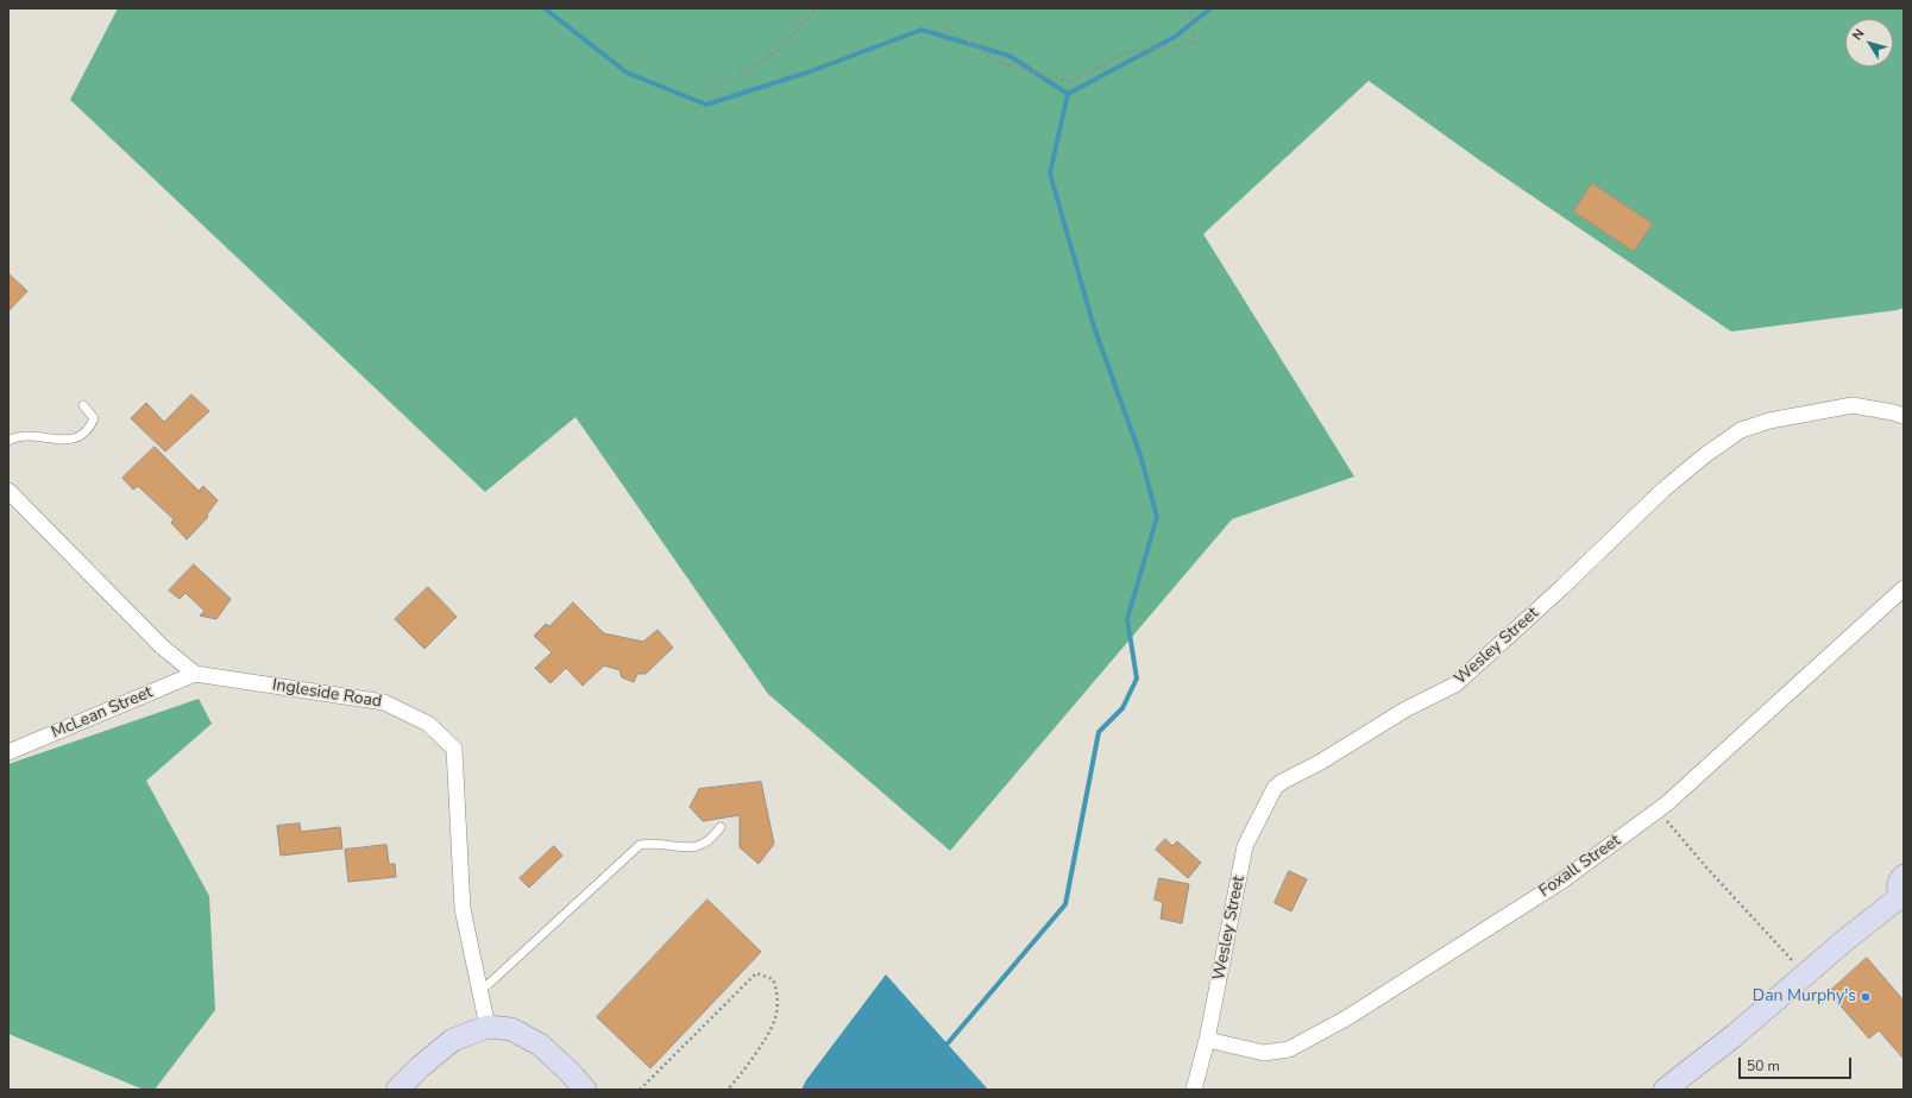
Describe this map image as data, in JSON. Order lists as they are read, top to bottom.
{
  "streets": {
    "street": [
      "Wesley Street",
      "Ingleside Road",
      "McLean Street",
      "Foxall Street"
    ]
  },
  "crossings": [
    ["Wesley Street", "Foxall Street"],
    ["Ingleside Road", "McLean Street"]
  ],
  "places": ["Dan Murphy's"],
  "scale_bar": "50 m",
  "north": "top left"
}
